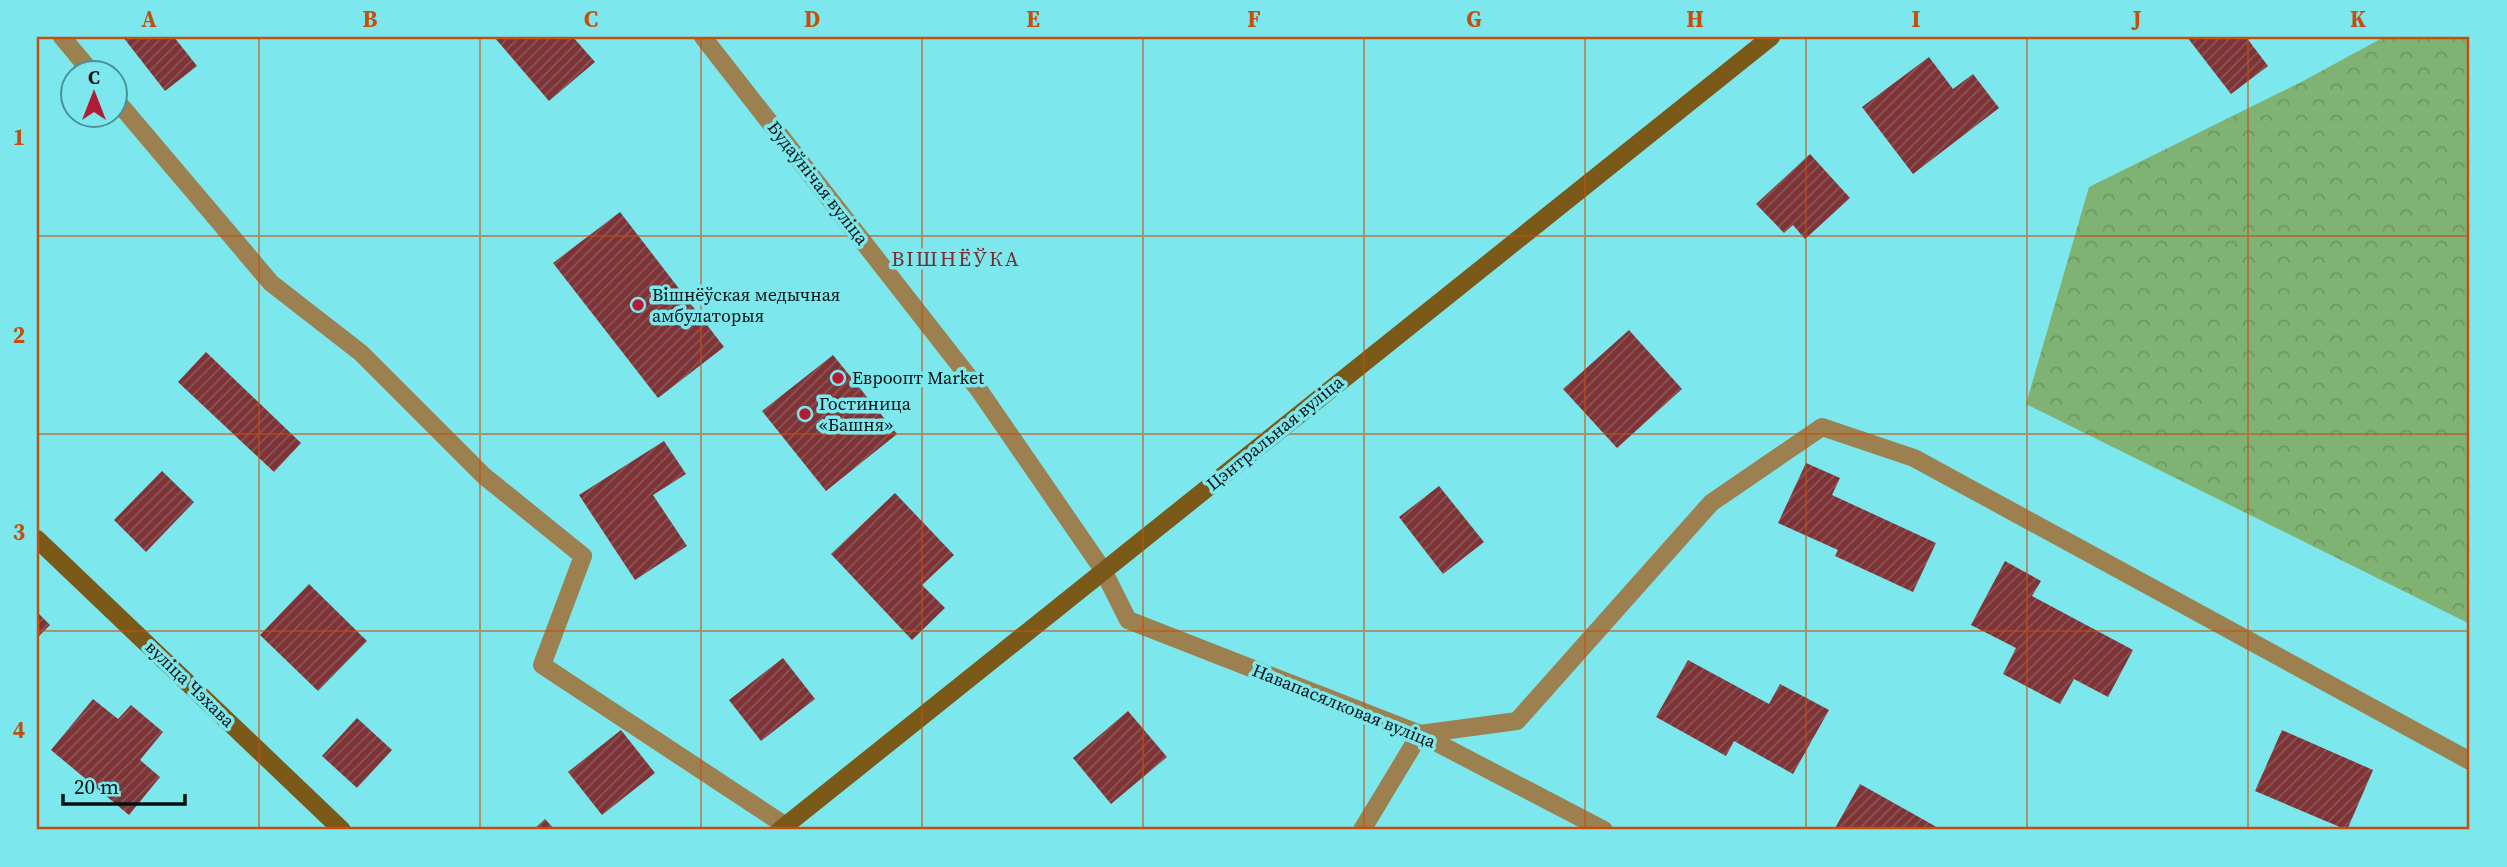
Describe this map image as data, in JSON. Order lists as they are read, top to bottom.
{
  "streets": {
    "street": [
      "Будаўнічая вуліца",
      "Цэнтральная вуліца",
      "вуліца Чэхава",
      "Навапасялковая вуліца"
    ]
  },
  "crossings": [
    ["Будаўнічая вуліца", "Цэнтральная вуліца"],
    ["Будаўнічая вуліца", "Навапасялковая вуліца"],
    ["Цэнтральная вуліца", "Навапасялковая вуліца"]
  ],
  "districts": ["ВІШНЁЎКА"],
  "places": ["Вішнёўская медычная амбулаторыя", "Евроопт Market", "Гостиница «Башня»"],
  "scale_bar": "20 m",
  "north": "top",
  "grid": {
    "columns": [
      "A",
      "B",
      "C",
      "D",
      "E",
      "F",
      "G",
      "H",
      "I",
      "J",
      "K"
    ],
    "rows": [
      "1",
      "2",
      "3",
      "4"
    ]
  }
}
